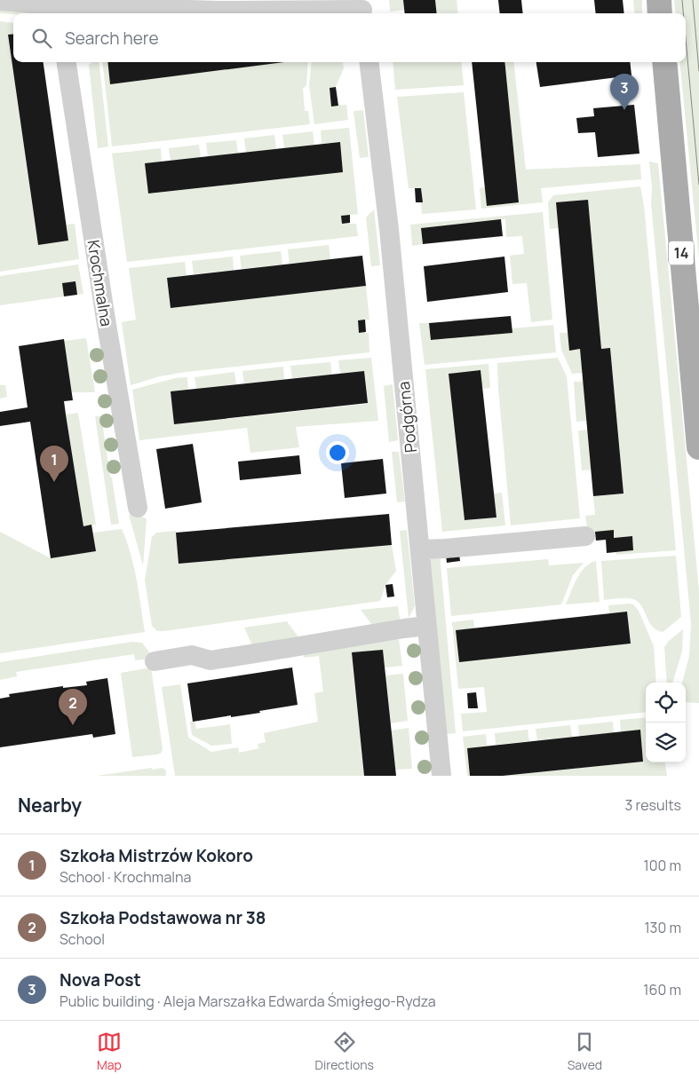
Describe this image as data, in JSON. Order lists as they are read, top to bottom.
{
  "streets": {
    "main road": ["14"],
    "street": ["Krochmalna", "Podgórna"]
  },
  "page": {
    "search": "Search here",
    "pins": ["3", "1", "2"],
    "heading": ["Nearby", "3 results"],
    "list": [
      {
        "mark": "1",
        "name": "Szkoła Mistrzów Kokoro",
        "note": "School · Krochmalna",
        "value": "100 m"
      },
      {
        "mark": "2",
        "name": "Szkoła Podstawowa nr 38",
        "note": "School",
        "value": "130 m"
      },
      {
        "mark": "3",
        "name": "Nova Post",
        "note": "Public building · Aleja Marszałka Edwarda Śmigłego-Rydza",
        "value": "160 m"
      }
    ],
    "nav": ["Map", "Directions", "Saved"]
  }
}
